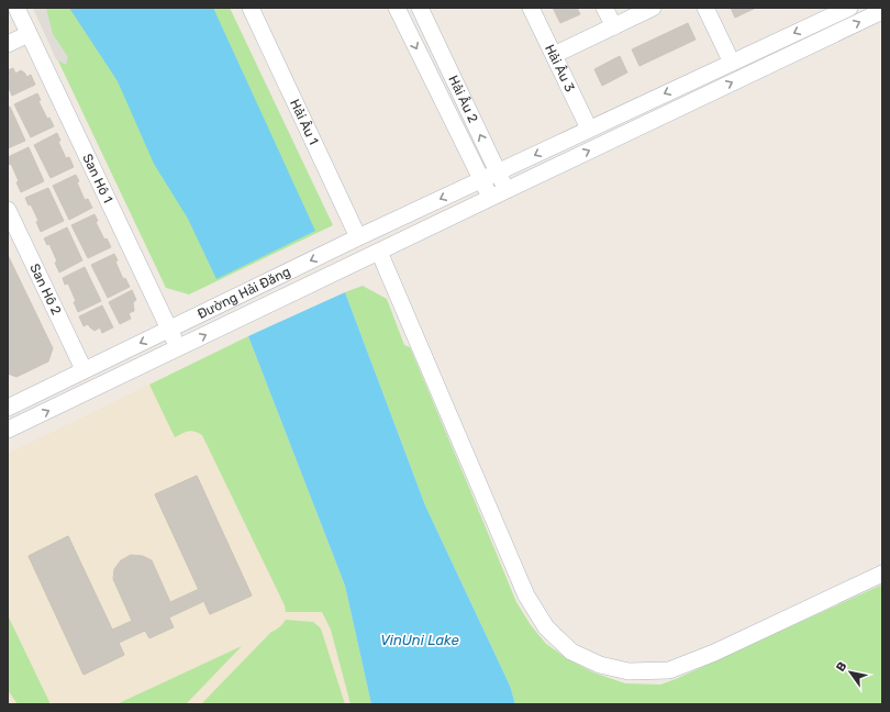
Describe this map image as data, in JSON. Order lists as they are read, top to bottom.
{
  "streets": {
    "street": [
      "Hải Âu 3",
      "Hải Âu 2",
      "Hải Âu 1",
      "San Hô 1",
      "San Hô 2",
      "Đường Hải Đăng"
    ]
  },
  "crossings": [
    ["Hải Âu 3", "Đường Hải Đăng"],
    ["Hải Âu 2", "Đường Hải Đăng"],
    ["Hải Âu 1", "Đường Hải Đăng"],
    ["San Hô 1", "Đường Hải Đăng"],
    ["San Hô 2", "Đường Hải Đăng"]
  ],
  "water": ["VinUni Lake"],
  "north": "top left"
}
